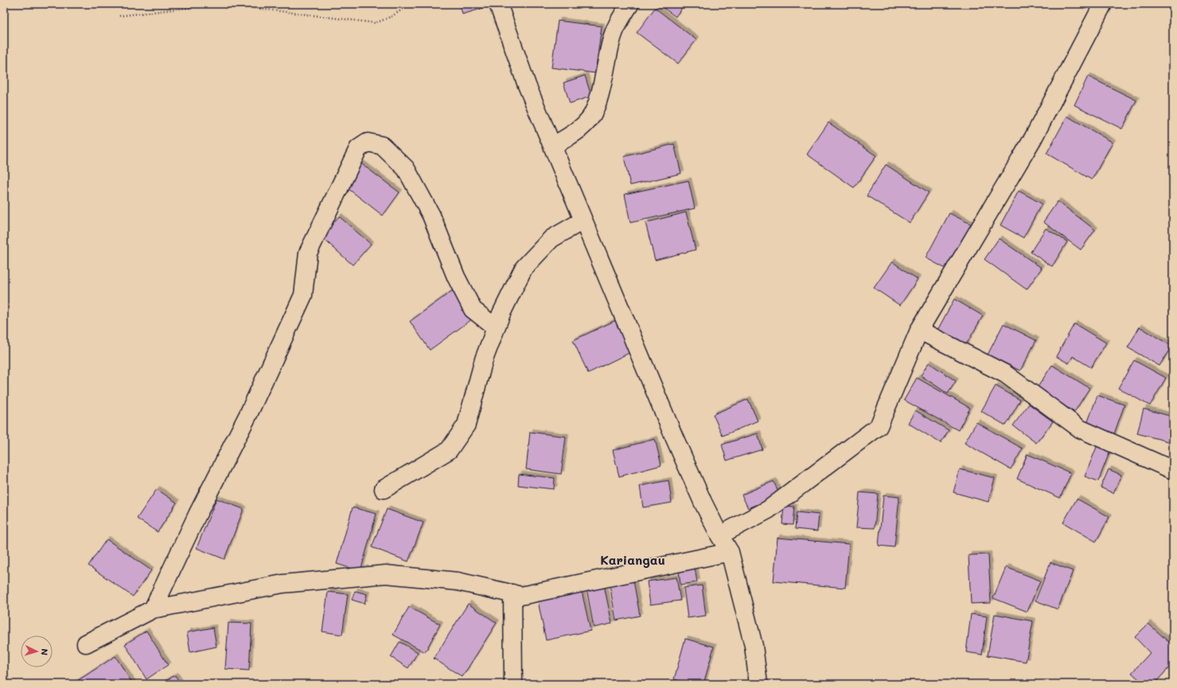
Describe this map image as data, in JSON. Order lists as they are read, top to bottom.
{
  "districts": ["Kariangau"],
  "north": "right"
}
